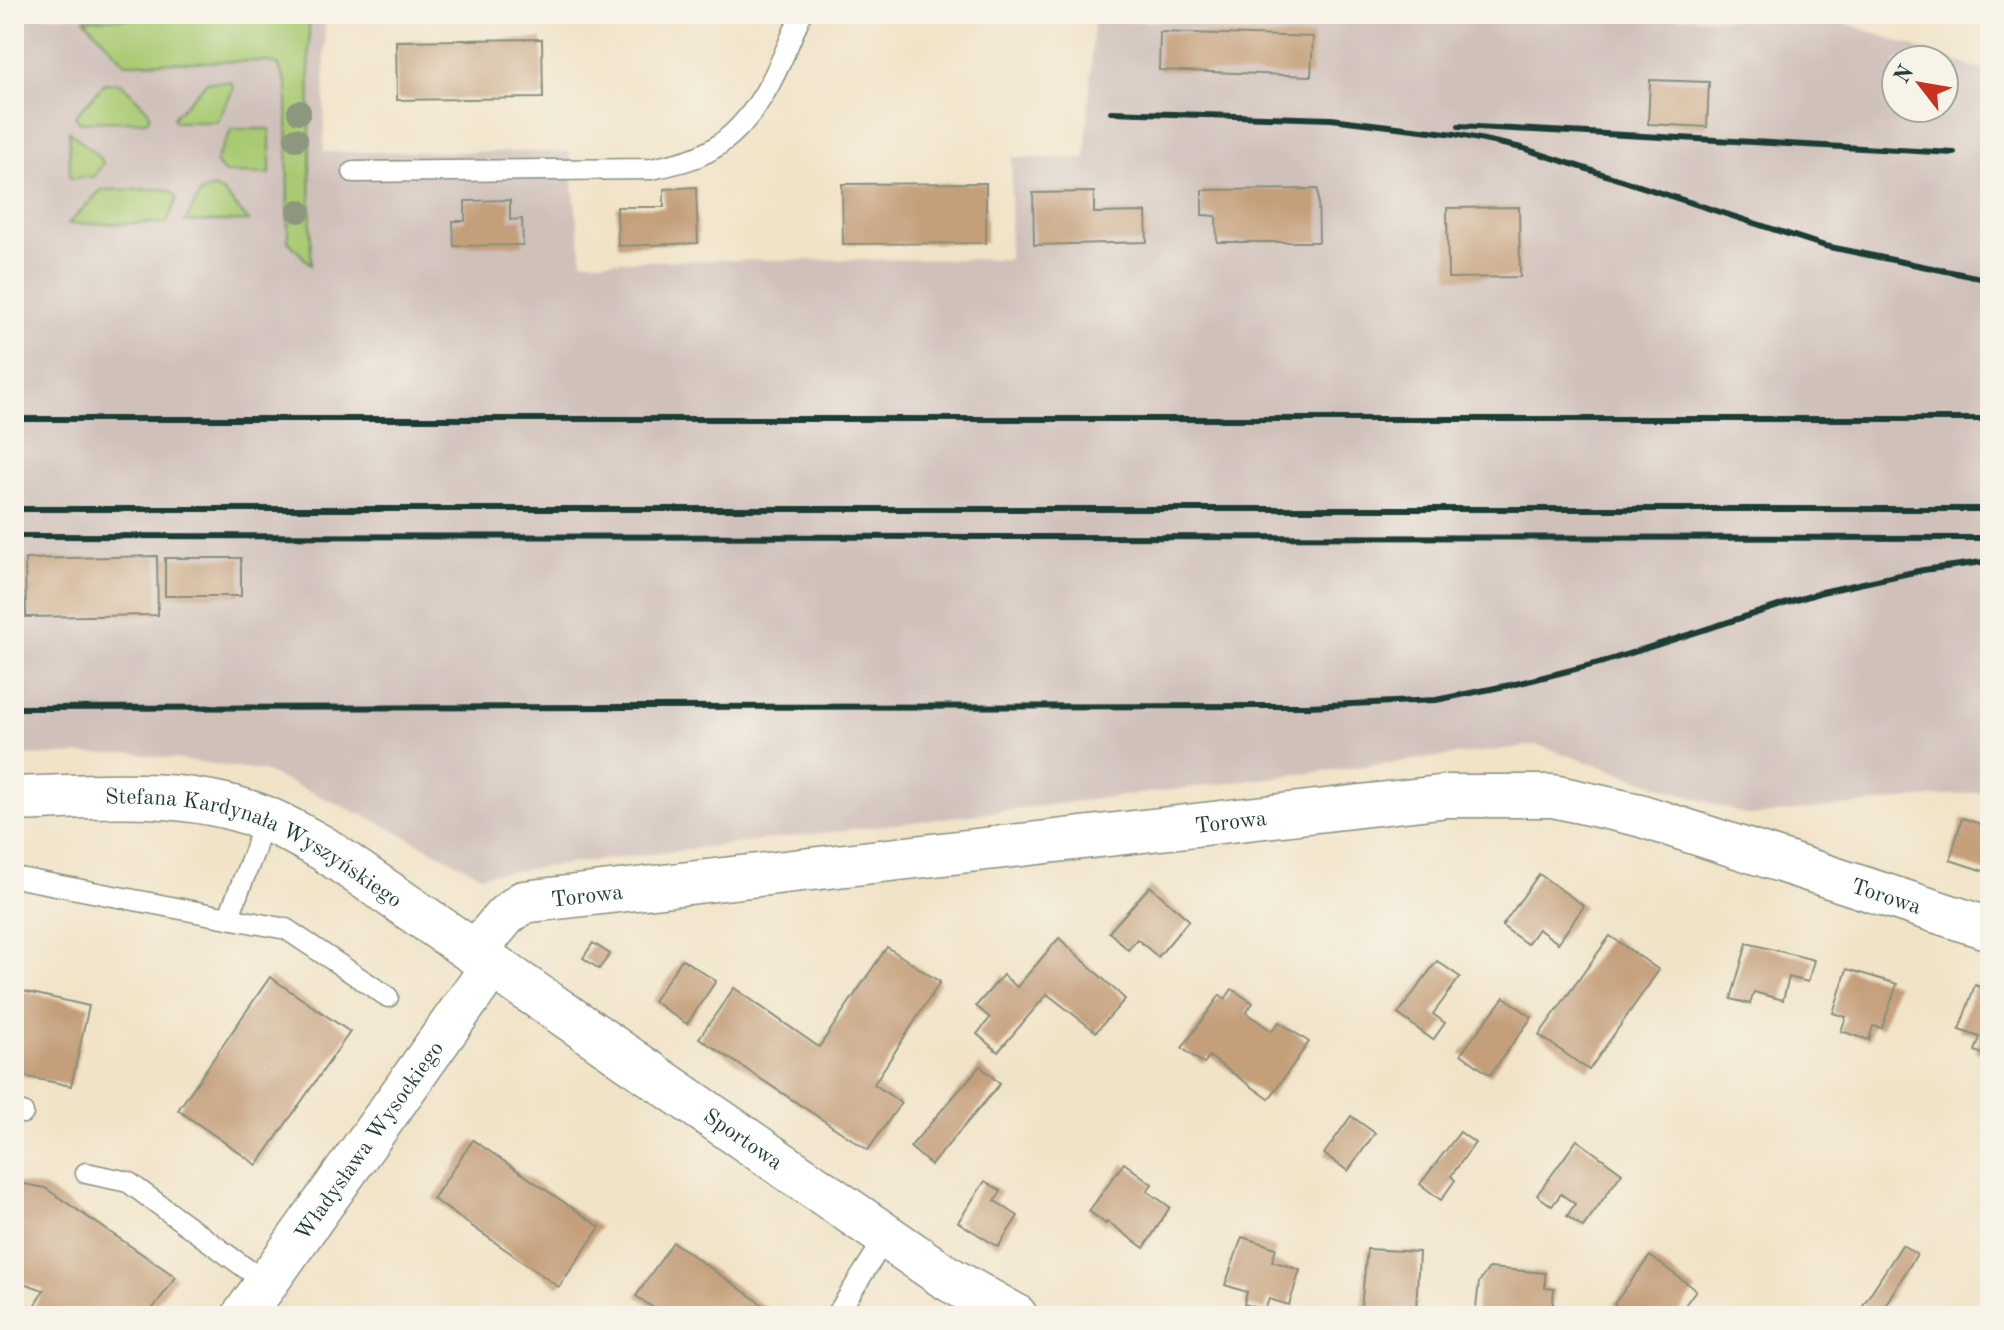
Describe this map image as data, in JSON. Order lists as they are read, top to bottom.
{
  "streets": {
    "street": [
      "Torowa",
      "Stefana Kardynała Wyszyńskiego",
      "Sportowa",
      "Władysława Wysockiego"
    ]
  },
  "crossings": [
    ["Torowa", "Stefana Kardynała Wyszyńskiego"],
    ["Torowa", "Sportowa"],
    ["Torowa", "Władysława Wysockiego"],
    ["Stefana Kardynała Wyszyńskiego", "Sportowa"],
    ["Stefana Kardynała Wyszyńskiego", "Władysława Wysockiego"],
    ["Sportowa", "Władysława Wysockiego"]
  ],
  "north": "top left"
}
